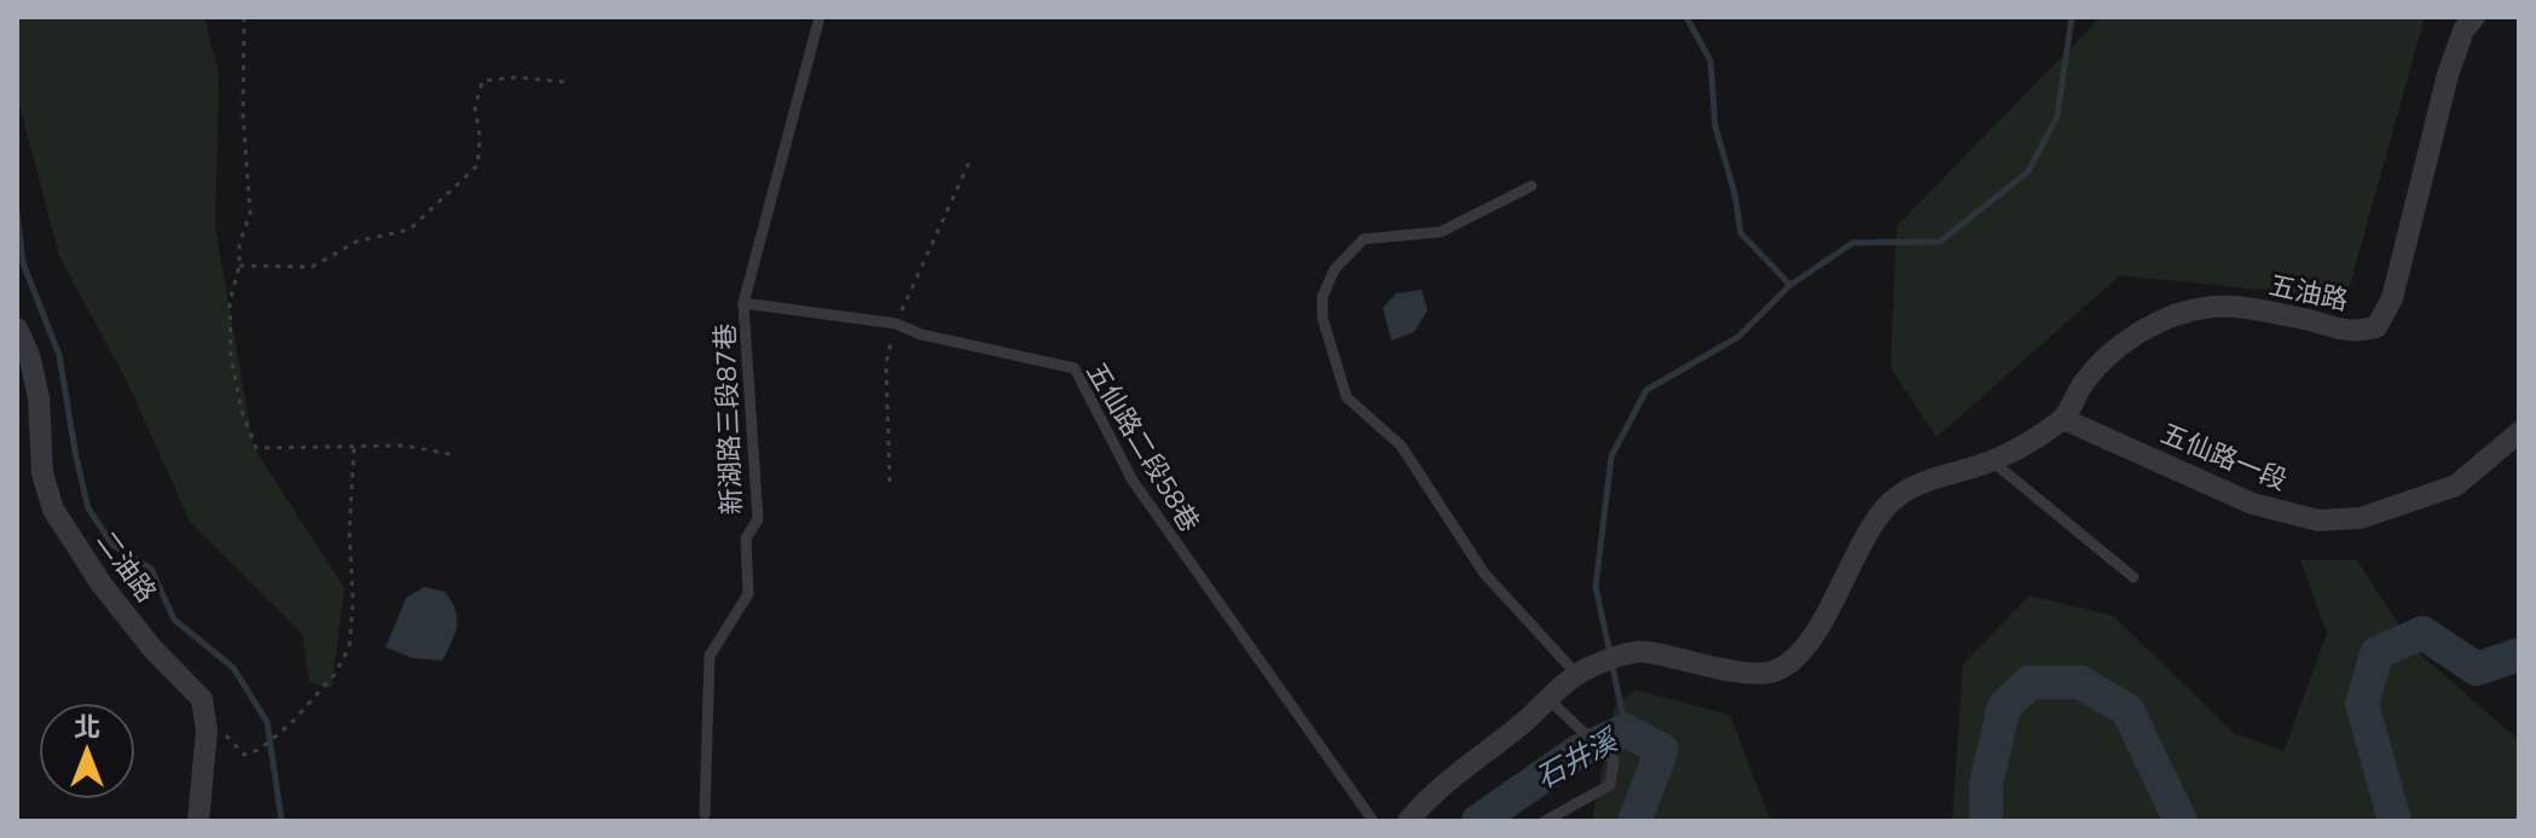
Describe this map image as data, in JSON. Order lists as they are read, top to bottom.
{
  "streets": {
    "street": ["五油路", "五仙路一段", "二油路"],
    "lane": ["新湖路三段87巷", "五仙路二段58巷"]
  },
  "crossings": [
    ["五油路", "五仙路一段"],
    ["新湖路三段87巷", "五仙路二段58巷"]
  ],
  "water": ["石井溪"],
  "north": "top"
}
